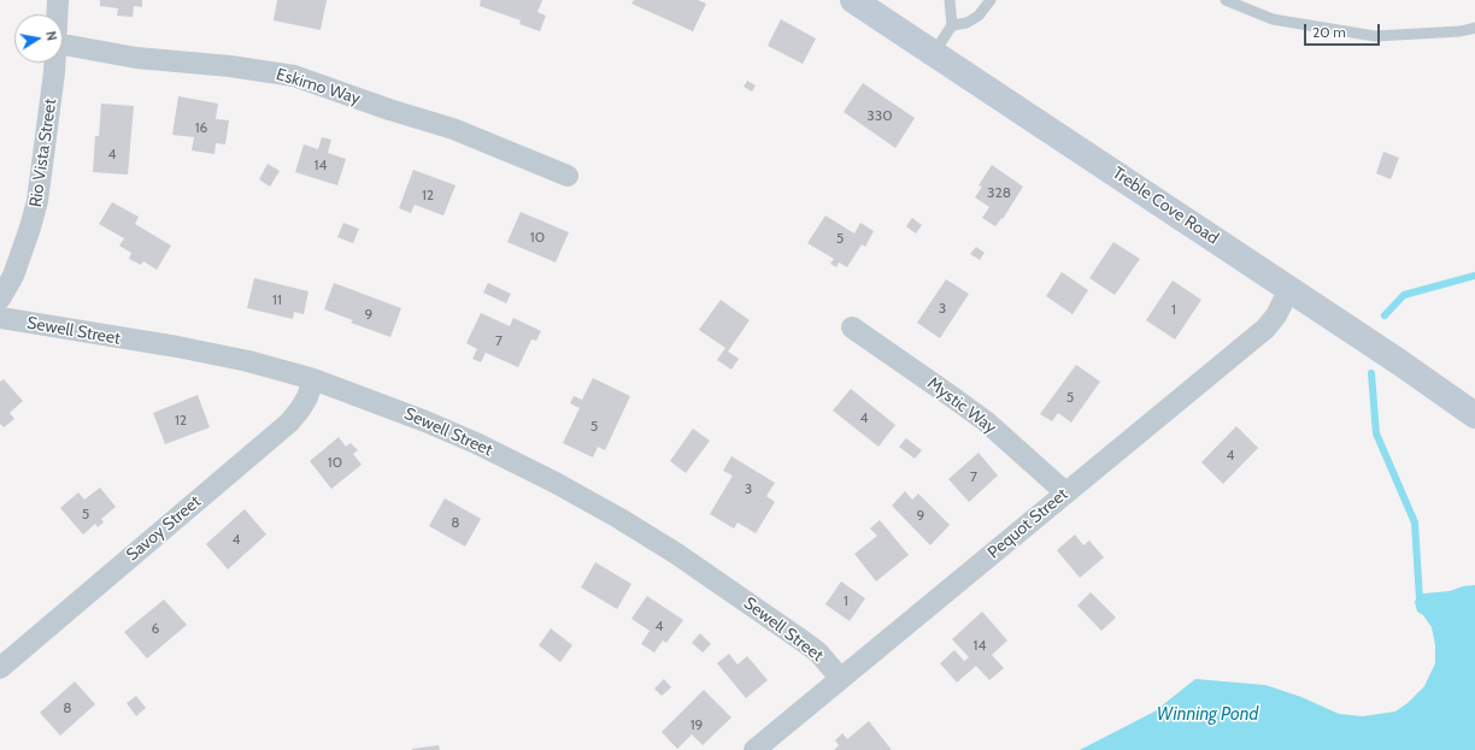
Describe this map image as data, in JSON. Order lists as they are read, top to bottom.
{
  "streets": {
    "main road": ["Treble Cove Road"],
    "street": [
      "Eskimo Way",
      "Rio Vista Street",
      "Sewell Street",
      "Mystic Way",
      "Pequot Street",
      "Savoy Street"
    ]
  },
  "crossings": [
    ["Treble Cove Road", "Pequot Street"],
    ["Sewell Street", "Pequot Street"],
    ["Sewell Street", "Savoy Street"],
    ["Mystic Way", "Pequot Street"]
  ],
  "water": ["Winning Pond"],
  "house_numbers": [
    "330",
    "16",
    "4",
    "14",
    "328",
    "12",
    "10",
    "5",
    "11",
    "3",
    "1",
    "9",
    "7",
    "5",
    "4",
    "12",
    "5",
    "4",
    "10",
    "7",
    "3",
    "5",
    "9",
    "8",
    "4",
    "1",
    "4",
    "6",
    "14",
    "8",
    "19"
  ],
  "scale_bar": "20 m",
  "north": "right"
}
